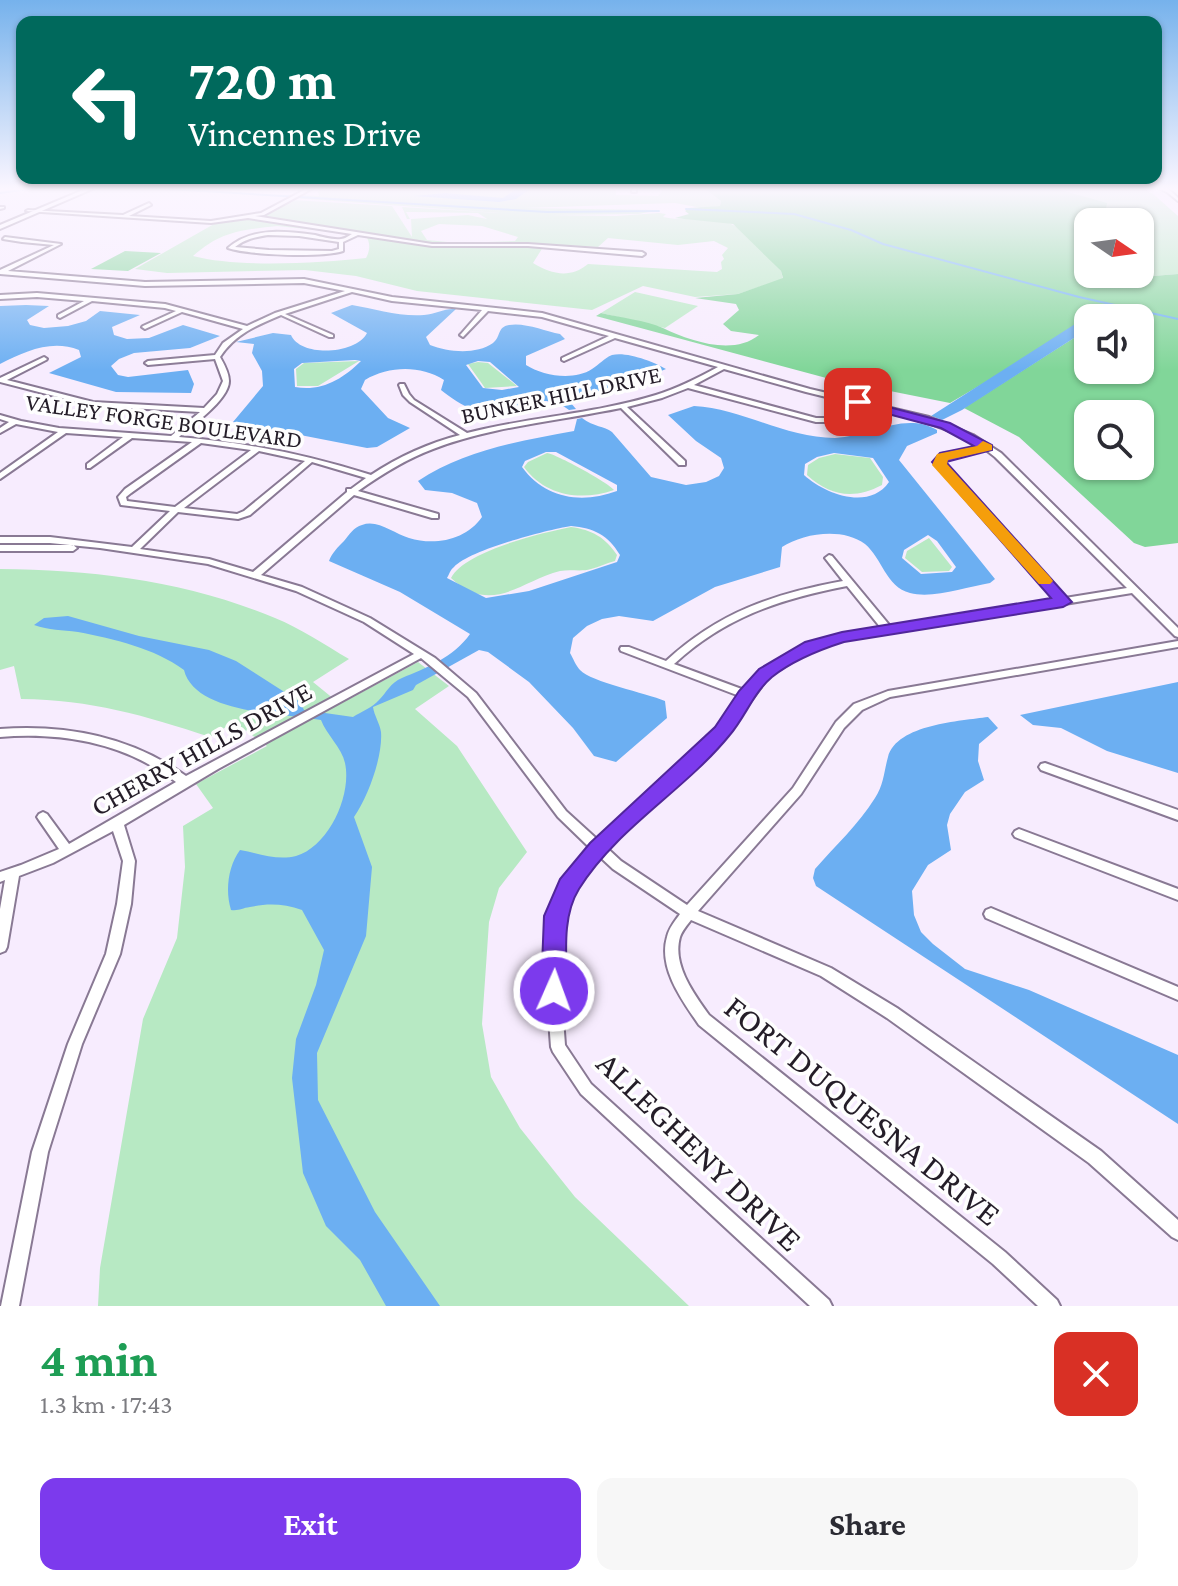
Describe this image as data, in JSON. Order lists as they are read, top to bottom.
{
  "streets": {
    "street": [
      "BUNKER HILL DRIVE",
      "VALLEY FORGE BOULEVARD",
      "CHERRY HILLS DRIVE",
      "FORT DUQUESNA DRIVE",
      "ALLEGHENY DRIVE"
    ]
  },
  "crossings": [
    ["BUNKER HILL DRIVE", "VALLEY FORGE BOULEVARD"]
  ],
  "north": "right",
  "page": {
    "turn": ["720 m", "Vincennes Drive"],
    "heading": ["4 min", "1.3 km · 17:43"],
    "buttons": ["Exit", "Share"]
  }
}
